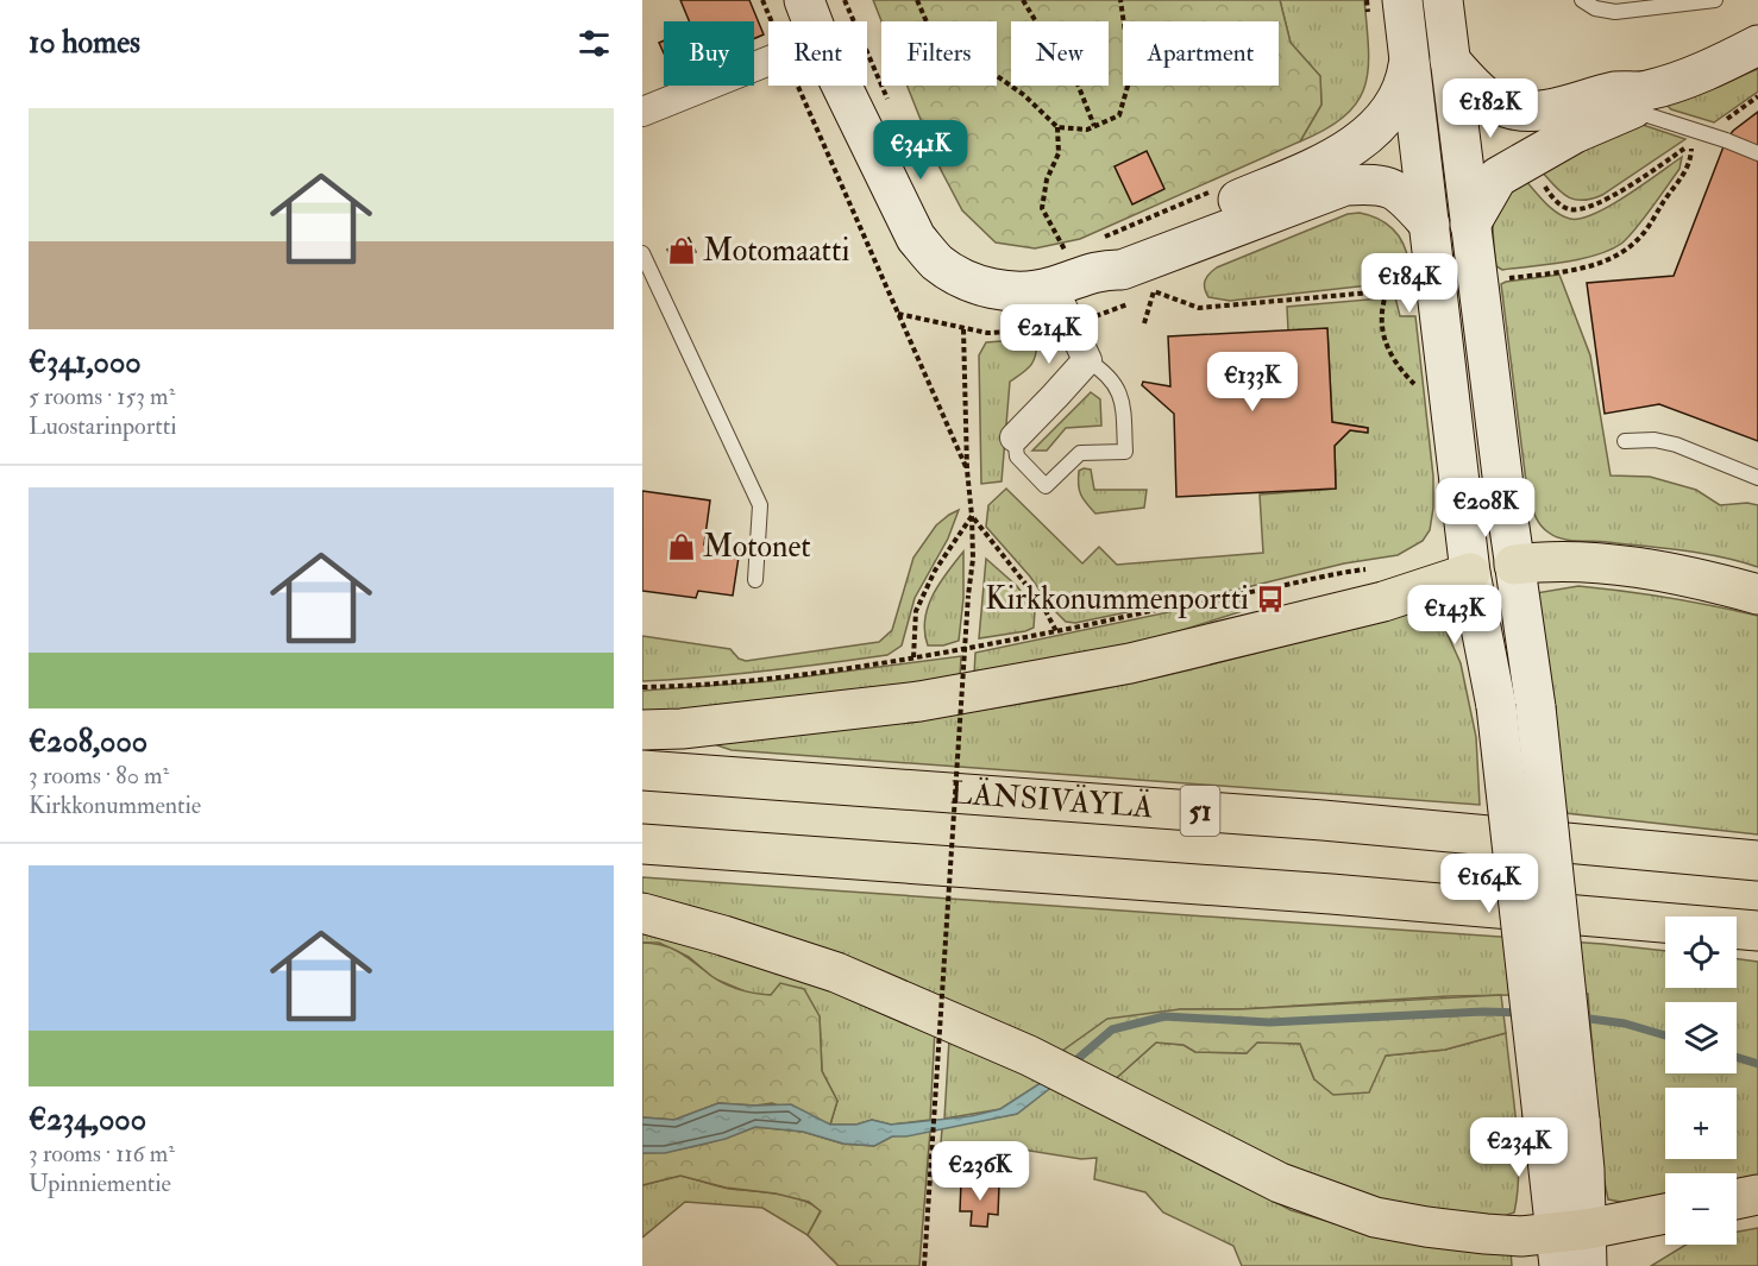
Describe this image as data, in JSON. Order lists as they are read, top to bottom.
{
  "streets": {
    "main road": ["LÄNSIVÄYLÄ", "51"]
  },
  "places": {
    "shop": ["Motomaatti", "Motonet"],
    "bus stop": ["Kirkkonummenportti"]
  },
  "page": {
    "heading": "10 homes",
    "chip": [
      "Buy",
      "Rent",
      "Filters",
      "New",
      "Apartment"
    ],
    "price": [
      "€182K",
      "€341K",
      "€184K",
      "€214K",
      "€133K",
      "€208K",
      "€143K",
      "€164K",
      "€234K",
      "€236K"
    ],
    "list": [
      {
        "name": "€341,000",
        "note": "5 rooms · 153 m² · Luostarinportti"
      },
      {
        "name": "€208,000",
        "note": "3 rooms · 80 m² · Kirkkonummentie"
      },
      {
        "name": "€234,000",
        "note": "3 rooms · 116 m² · Upinniementie"
      }
    ],
    "map_buttons": ["+", "−"]
  }
}
